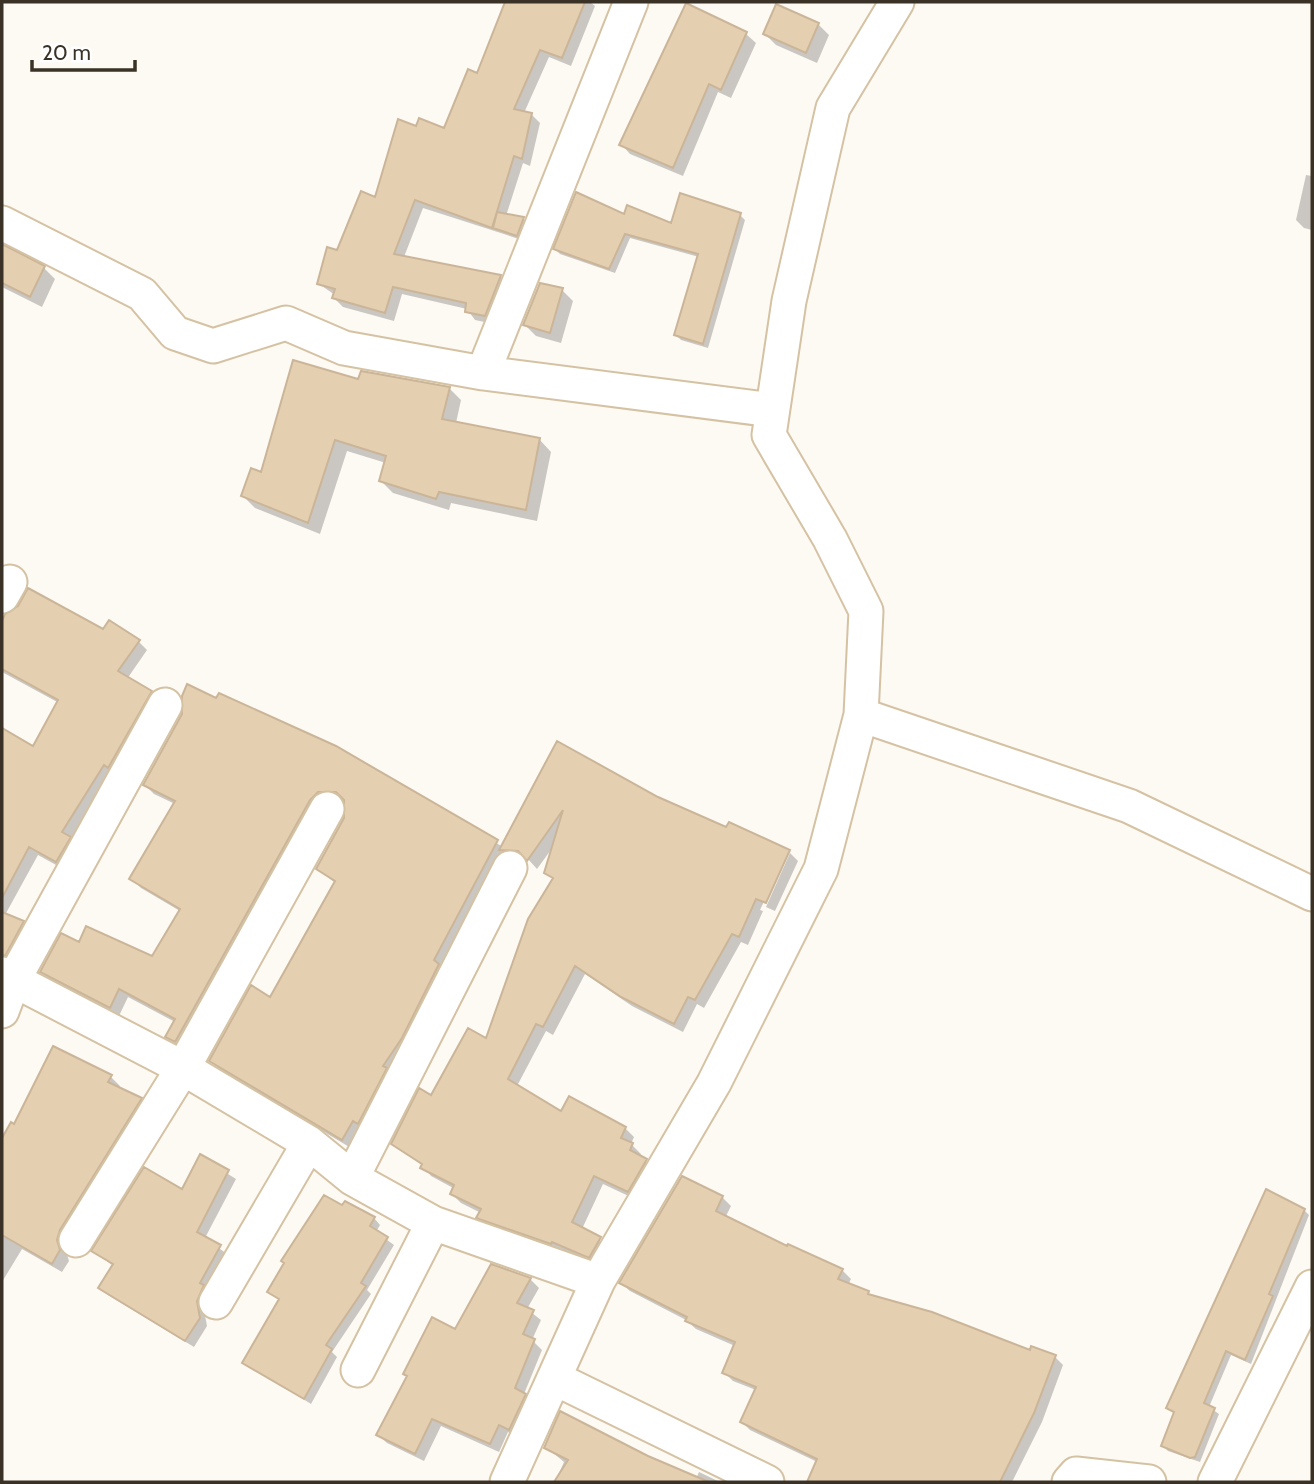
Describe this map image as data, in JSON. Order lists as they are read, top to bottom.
{
  "scale_bar": "20 m"
}
